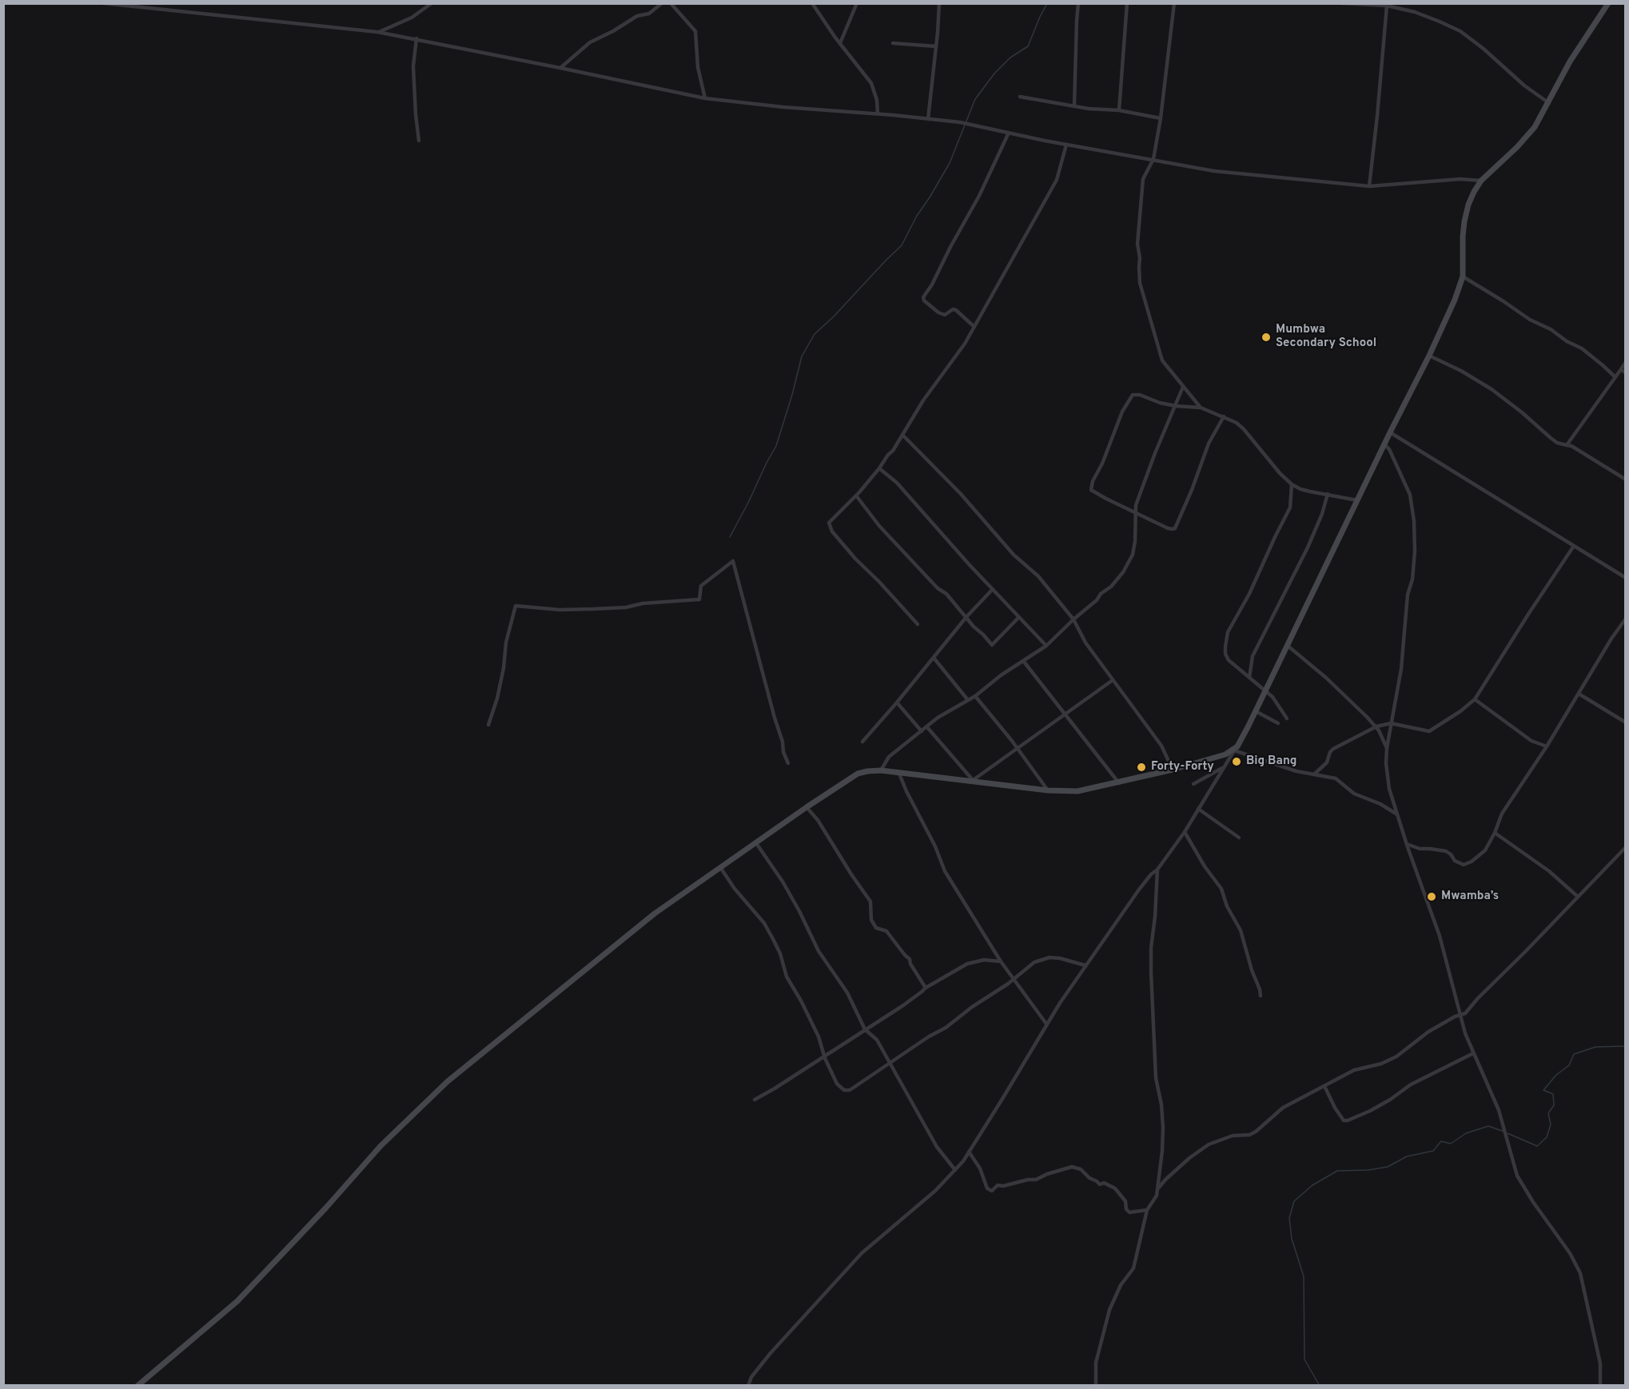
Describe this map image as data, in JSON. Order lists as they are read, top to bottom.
{
  "places": [
    "Mumbwa Secondary School",
    "Big Bang",
    "Forty-Forty",
    "Mwamba’s"
  ]
}
